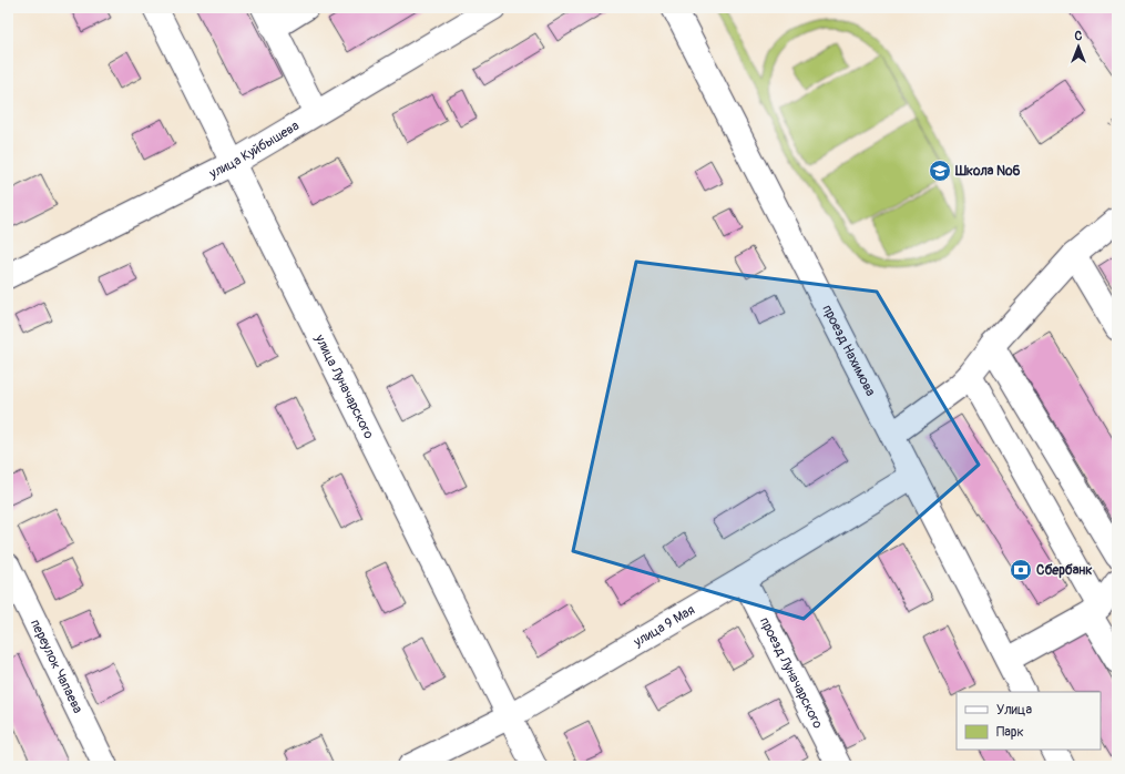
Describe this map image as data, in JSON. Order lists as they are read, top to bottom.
{
  "streets": {
    "street": [
      "улица Куйбышева",
      "проезд Нахимова",
      "улица Луначарского",
      "улица 9 Мая",
      "переулок Чапаева",
      "проезд Луначарского"
    ]
  },
  "crossings": [
    ["улица Куйбышева", "улица Луначарского"],
    ["проезд Нахимова", "улица 9 Мая"],
    ["улица Луначарского", "улица 9 Мая"],
    ["улица 9 Мая", "проезд Луначарского"]
  ],
  "places": {
    "school or university": ["Школа №6"],
    "bank": ["Сбербанк"]
  },
  "legend": ["Улица", "Парк"],
  "north": "top"
}
